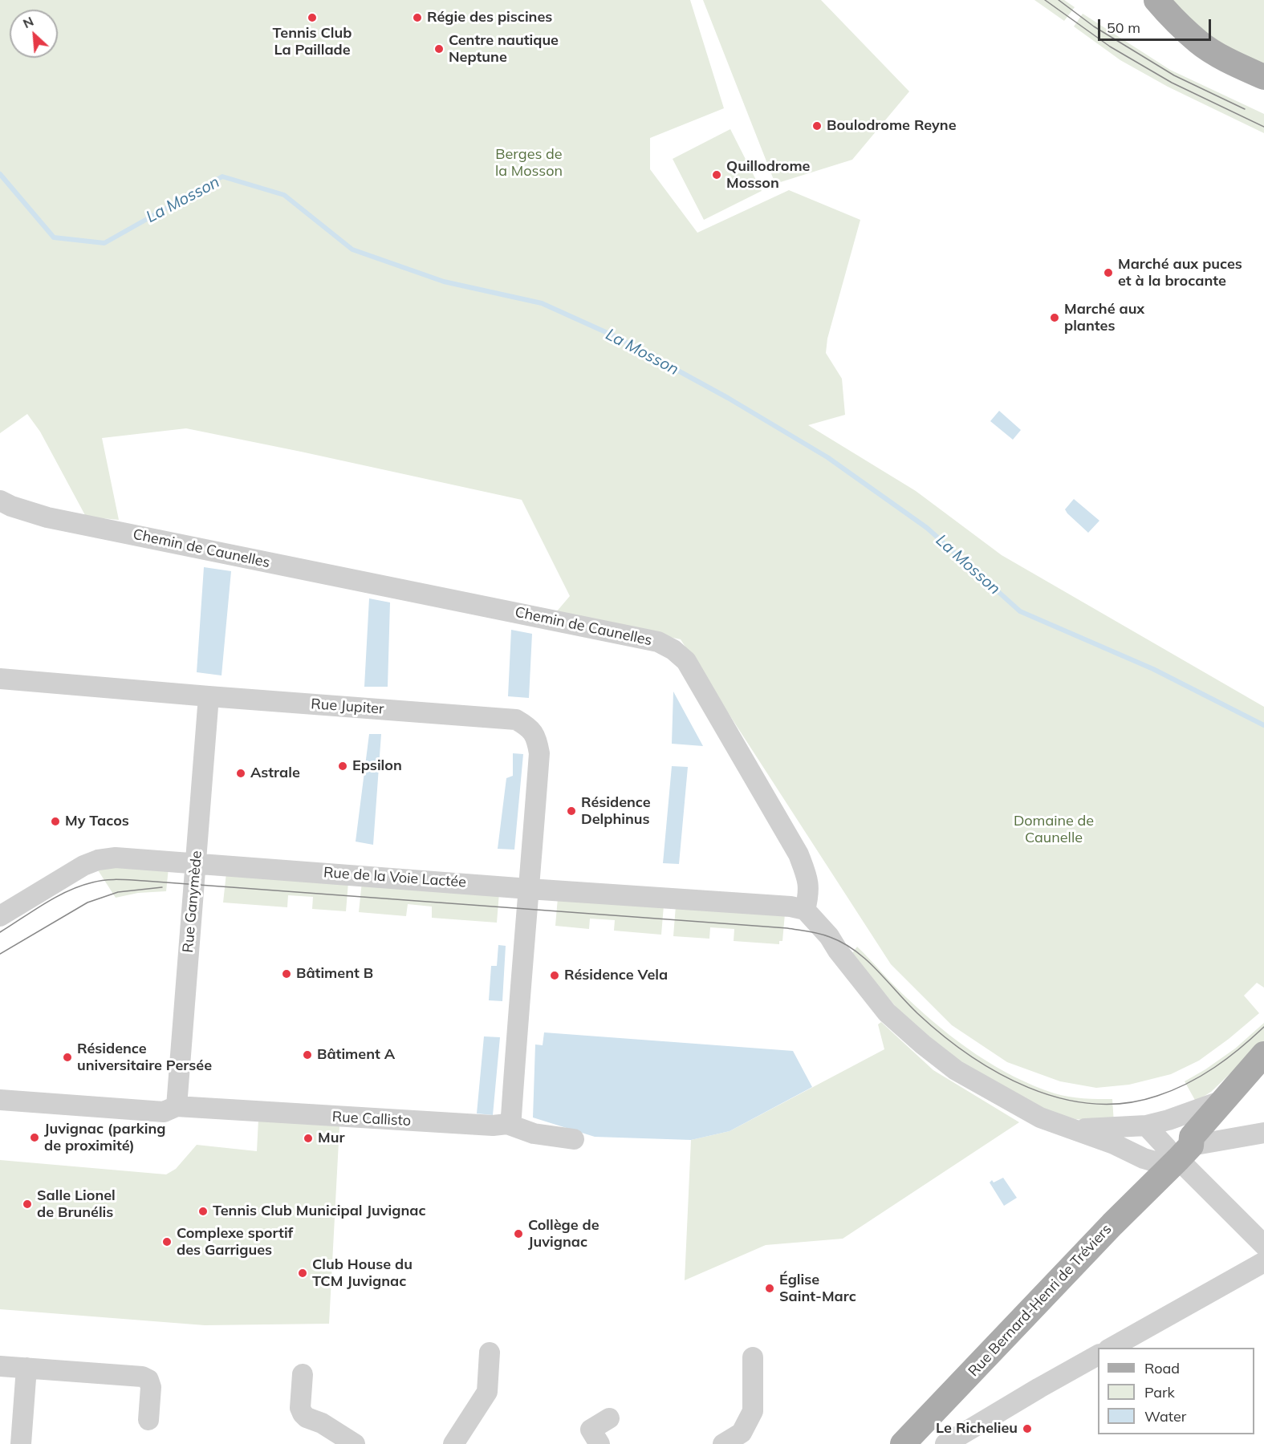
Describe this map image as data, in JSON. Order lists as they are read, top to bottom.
{
  "streets": {
    "main road": ["Rue Bernard-Henri de Tréviers"],
    "street": [
      "Chemin de Caunelles",
      "Rue Jupiter",
      "Rue de la Voie Lactée",
      "Rue Ganymède",
      "Rue Callisto"
    ]
  },
  "crossings": [
    ["Chemin de Caunelles", "Rue de la Voie Lactée"],
    ["Rue Jupiter", "Rue de la Voie Lactée"],
    ["Rue Jupiter", "Rue Ganymède"],
    ["Rue de la Voie Lactée", "Rue Ganymède"],
    ["Rue Ganymède", "Rue Callisto"]
  ],
  "water": ["La Mosson"],
  "parks": ["Berges de la Mosson", "Domaine de Caunelle"],
  "places": [
    "Tennis Club La Paillade",
    "Régie des piscines",
    "Centre nautique Neptune",
    "Boulodrome Reyne",
    "Quillodrome Mosson",
    "Marché aux puces et à la brocante",
    "Marché aux plantes",
    "Epsilon",
    "Astrale",
    "Résidence Delphinus",
    "My Tacos",
    "Bâtiment B",
    "Résidence Vela",
    "Bâtiment A",
    "Résidence universitaire Persée",
    "Juvignac (parking de proximité)",
    "Mur",
    "Salle Lionel de Brunélis",
    "Tennis Club Municipal Juvignac",
    "Collège de Juvignac",
    "Complexe sportif des Garrigues",
    "Club House du TCM Juvignac",
    "Église Saint-Marc",
    "Le Richelieu"
  ],
  "legend": ["Road", "Park", "Water"],
  "scale_bar": "50 m",
  "north": "top left"
}
